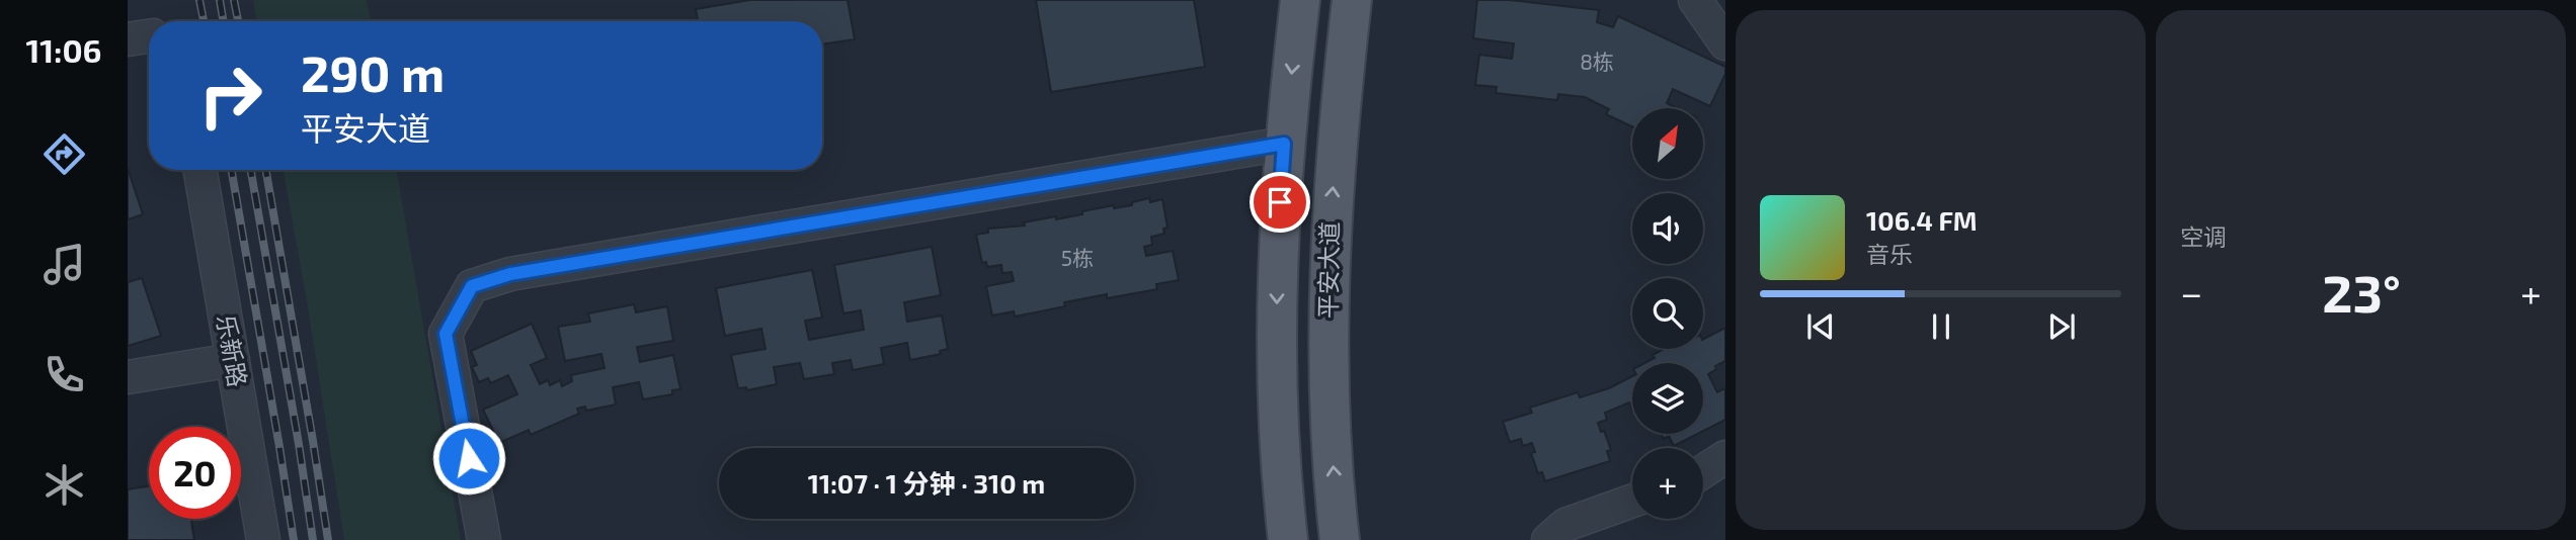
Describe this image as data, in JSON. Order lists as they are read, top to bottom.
{
  "streets": {
    "main road": ["平安大道"],
    "lane": ["乐新路"]
  },
  "house_numbers": ["8栋", "5栋"],
  "north": "top right",
  "page": {
    "tabs": "11:06",
    "tile": "空调",
    "turn": ["290 m", "平安大道"],
    "map_buttons": "+",
    "song": ["106.4 FM", "音乐"],
    "heat": ["−", "23°", "+"],
    "limit": "20",
    "trip": "11:07 · 1 分钟 · 310 m"
  }
}
